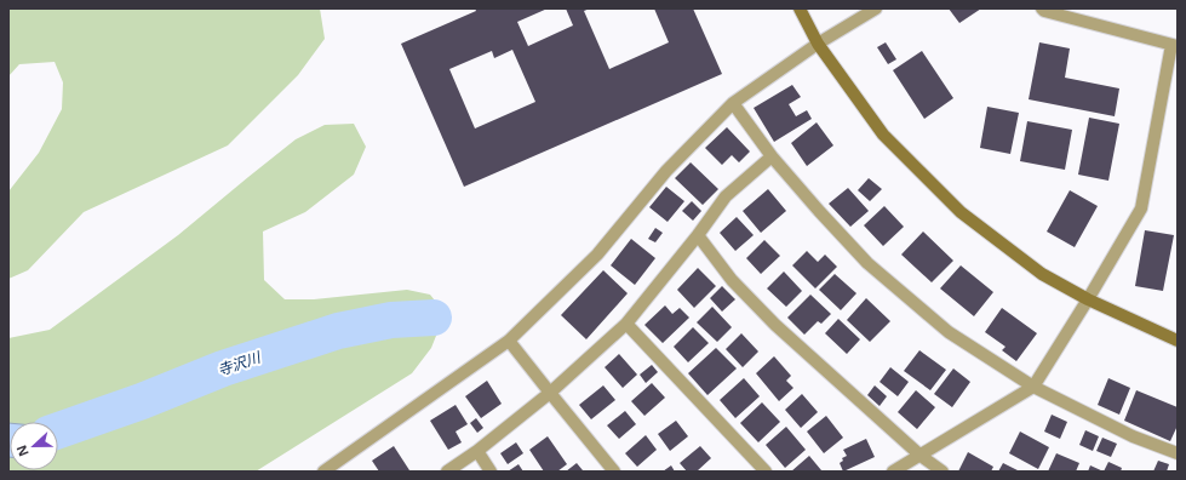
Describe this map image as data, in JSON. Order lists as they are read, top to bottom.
{
  "water": ["寺沢川"],
  "north": "left"
}
